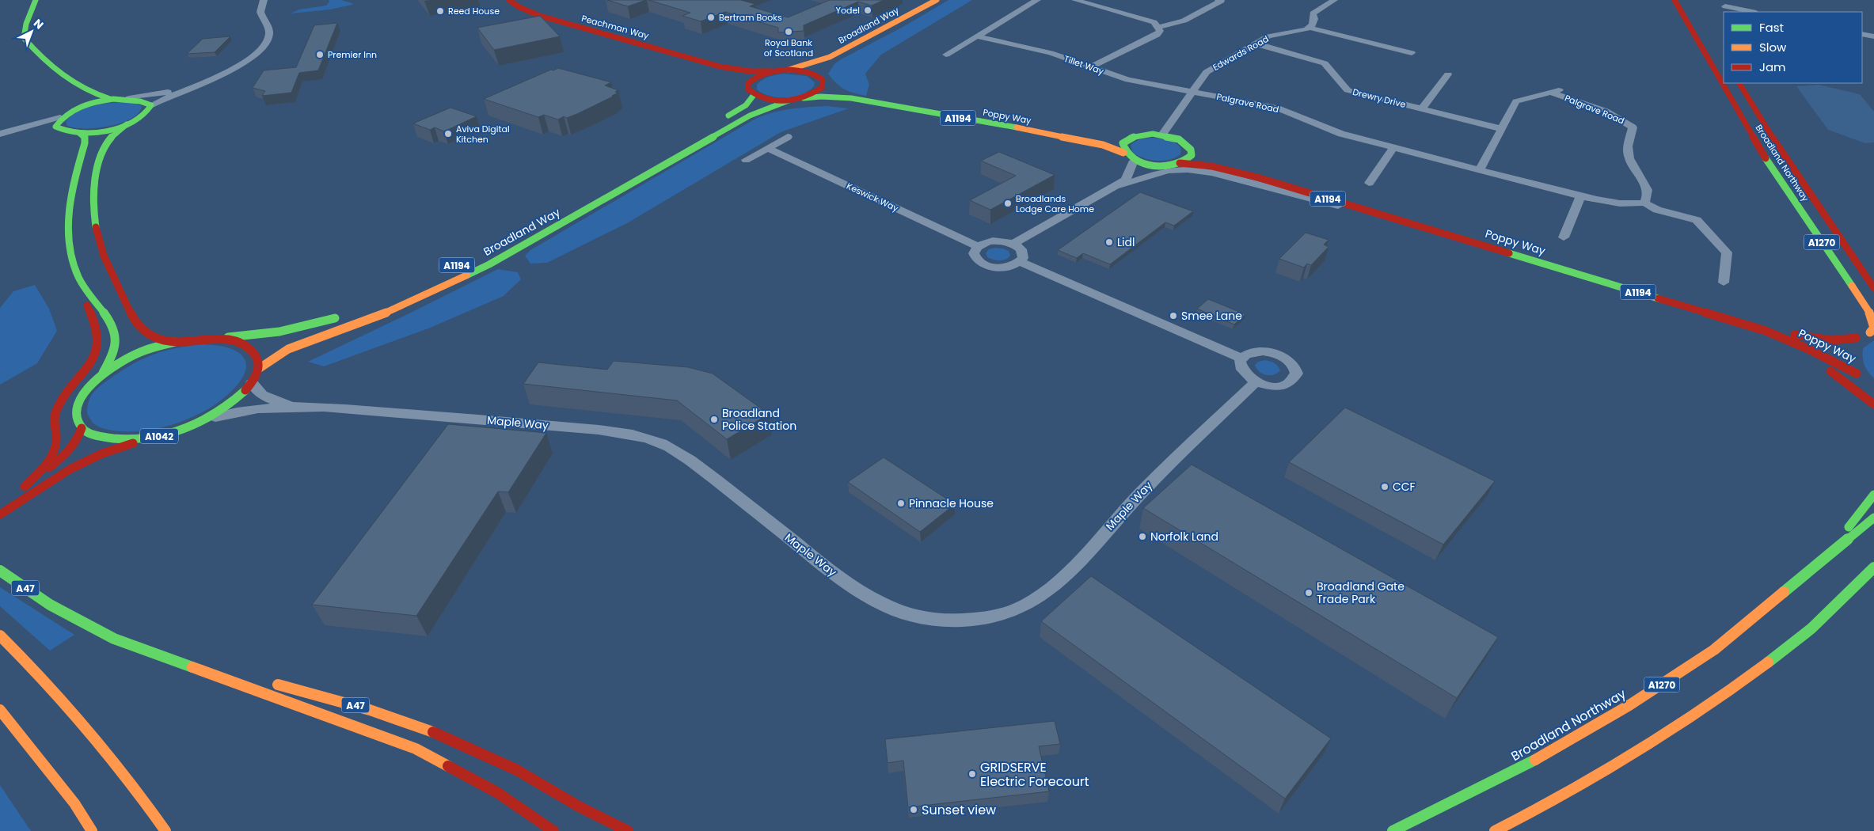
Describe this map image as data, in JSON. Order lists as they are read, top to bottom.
{
  "streets": {
    "main road": [
      "Broadland Way",
      "Peachman Way",
      "Poppy Way",
      "A1194",
      "Broadland Northway",
      "A1270",
      "A1042",
      "A47"
    ],
    "street": [
      "Edwards Road",
      "Tillet Way",
      "Drewry Drive",
      "Palgrave Road",
      "Keswick Way",
      "Maple Way"
    ]
  },
  "crossings": [
    ["Broadland Way", "Poppy Way"],
    ["Broadland Way", "A1042"],
    ["Edwards Road", "Tillet Way"],
    ["Edwards Road", "Drewry Drive"],
    ["Edwards Road", "Palgrave Road"],
    ["Edwards Road", "Poppy Way"],
    ["Tillet Way", "Palgrave Road"],
    ["Maple Way", "A1042"]
  ],
  "places": [
    "Yodel",
    "Reed House",
    "Bertram Books",
    "Royal Bank of Scotland",
    "Premier Inn",
    "Aviva Digital Kitchen",
    "Broadlands Lodge Care Home",
    "Lidl",
    "Smee Lane",
    "Broadland Police Station",
    "CCF",
    "Pinnacle House",
    "Norfolk Land",
    "Broadland Gate Trade Park",
    "GRIDSERVE Electric Forecourt",
    "Sunset view"
  ],
  "legend": ["Fast", "Slow", "Jam"],
  "north": "top right"
}
